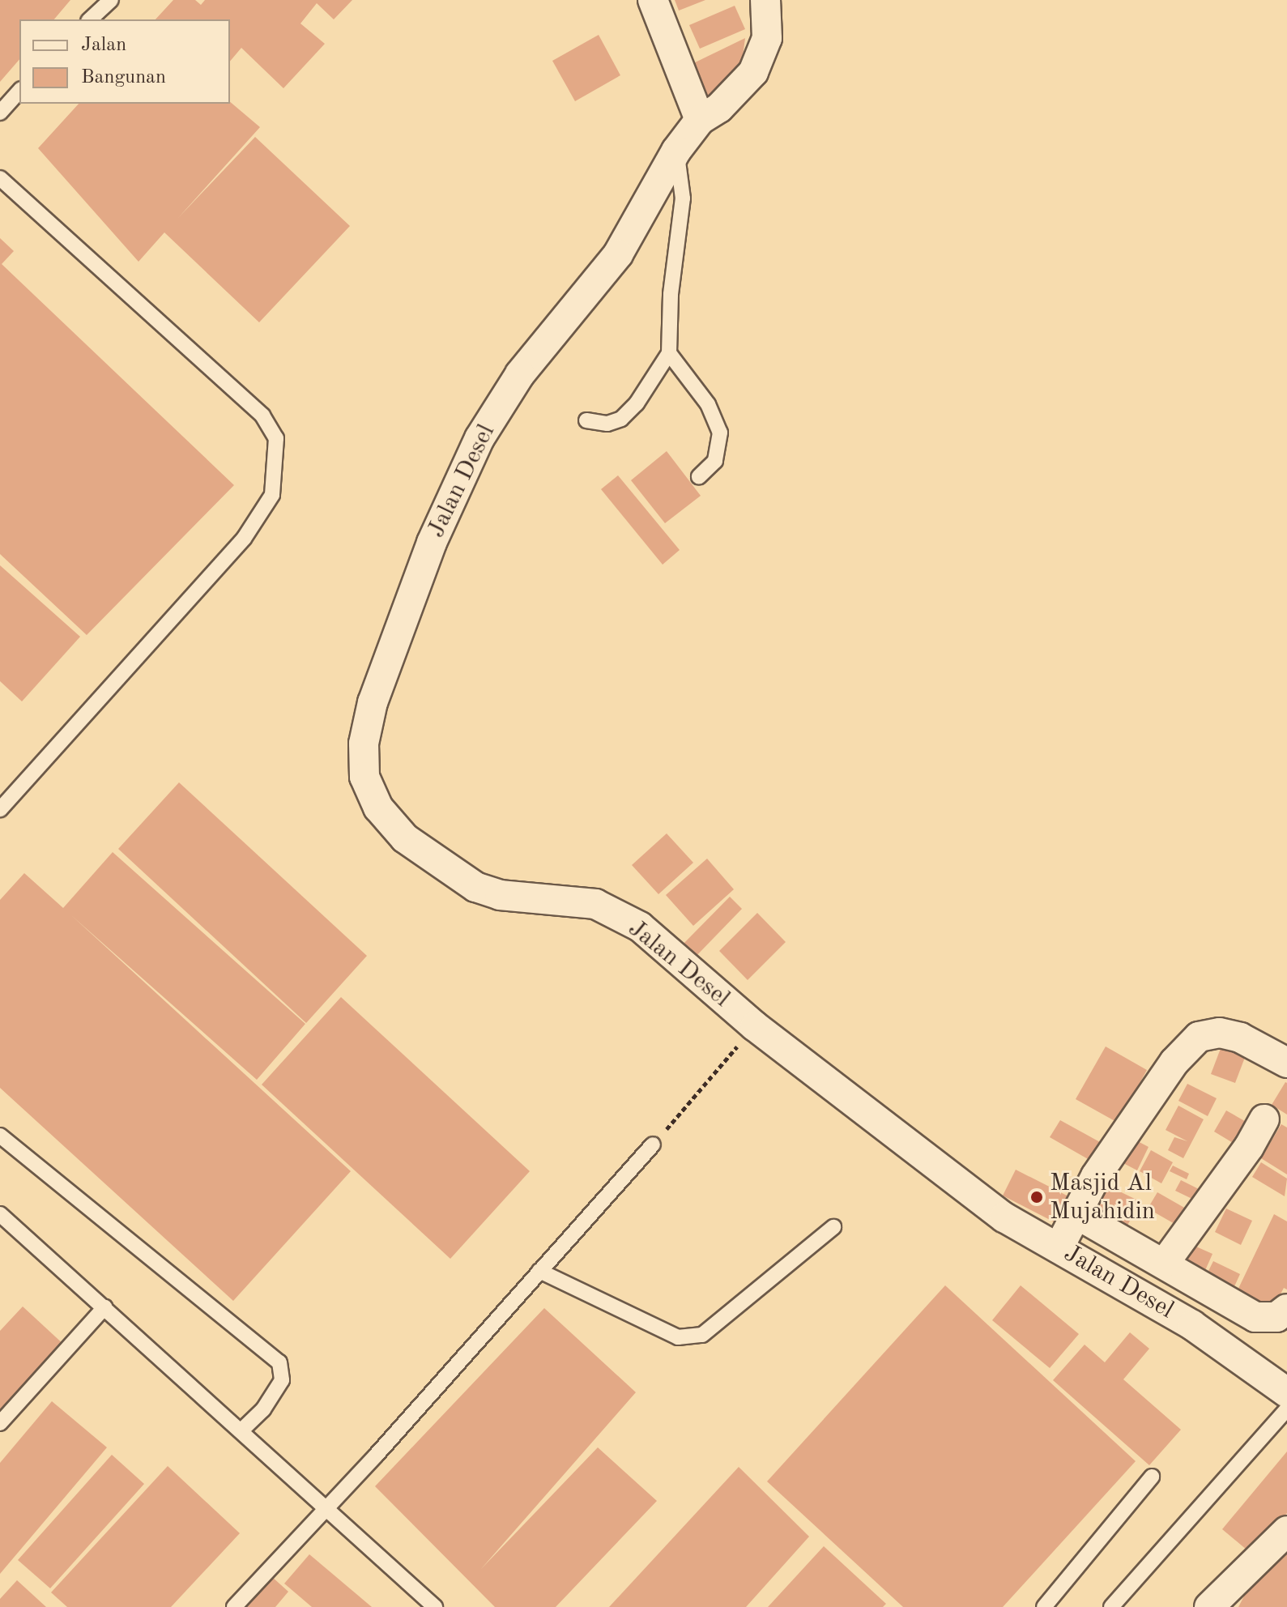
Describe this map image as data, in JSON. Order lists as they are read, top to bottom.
{
  "streets": {
    "street": ["Jalan Desel"]
  },
  "places": ["Masjid Al Mujahidin"],
  "legend": ["Jalan", "Bangunan"]
}
